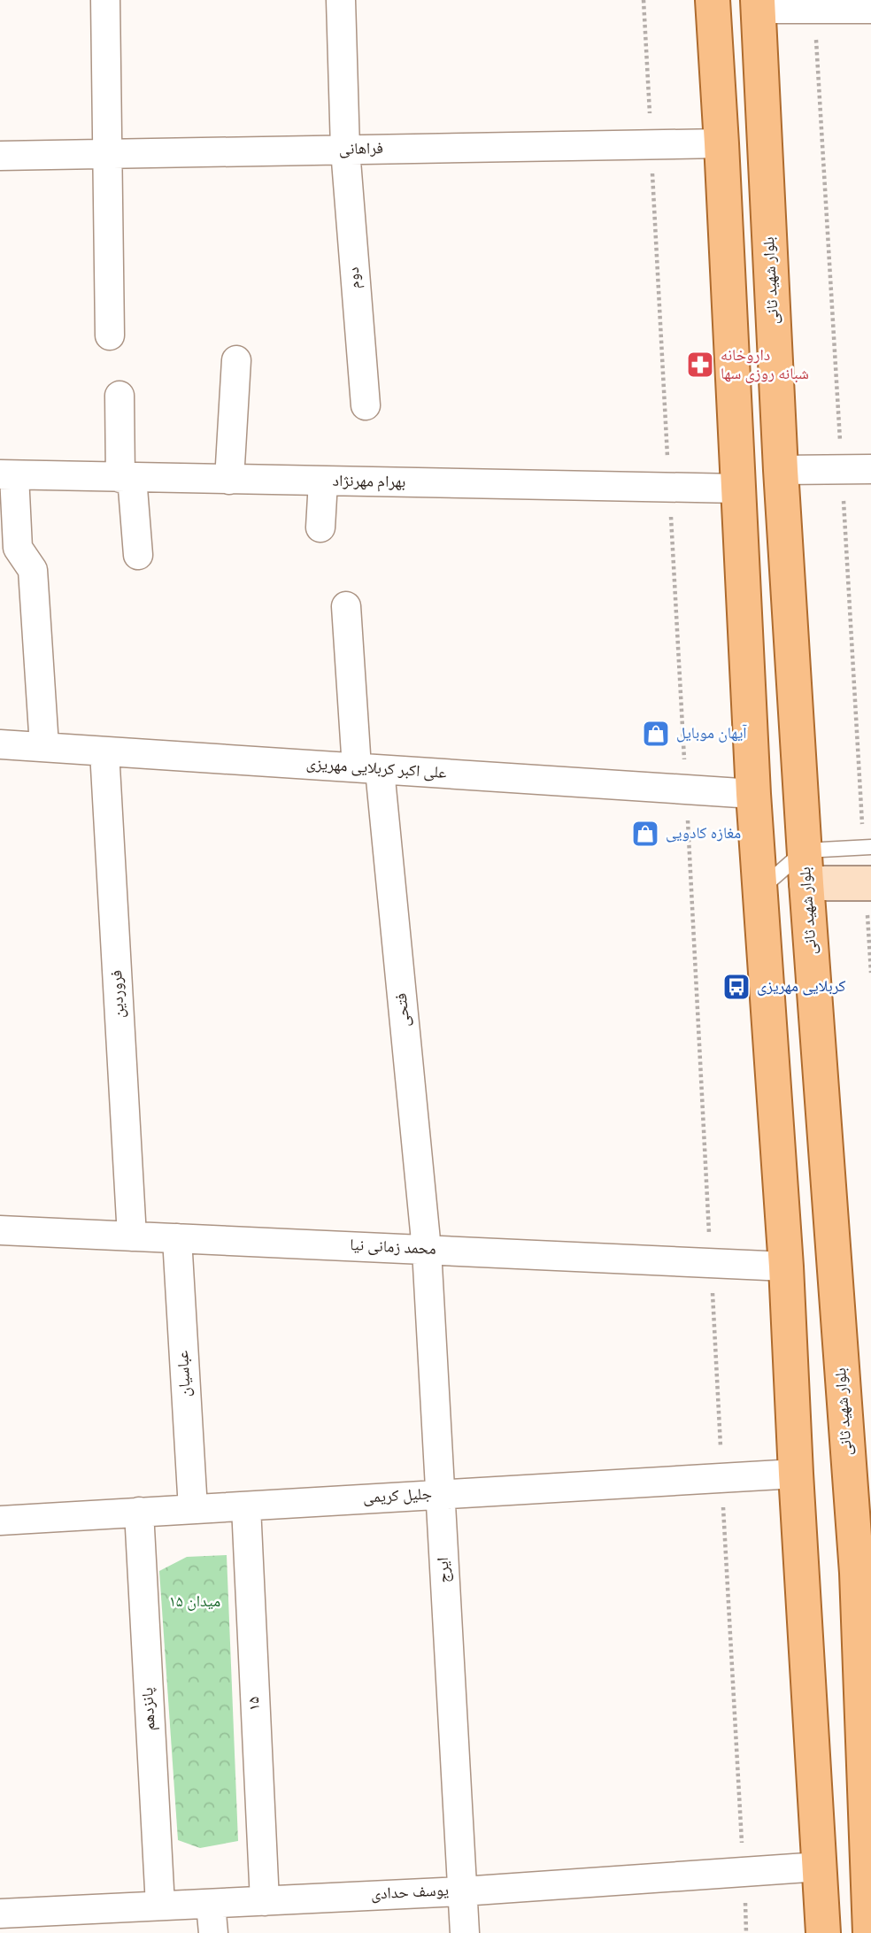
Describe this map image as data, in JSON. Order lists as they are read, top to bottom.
{
  "streets": {
    "main road": ["بلوار شهید ثانی"],
    "street": [
      "فراهانی",
      "دوم",
      "بهرام مهرنژاد",
      "علی اکبر کربلایی مهریزی",
      "فروردین",
      "فتحی",
      "محمد زمانی نیا",
      "عباسیان",
      "جلیل کریمی",
      "ایرج",
      "۱۵",
      "پانزدهم",
      "یوسف حدادی"
    ]
  },
  "crossings": [
    ["فراهانی", "دوم"],
    ["علی اکبر کربلایی مهریزی", "فروردین"],
    ["علی اکبر کربلایی مهریزی", "فتحی"],
    ["فروردین", "محمد زمانی نیا"],
    ["فتحی", "محمد زمانی نیا"],
    ["فتحی", "ایرج"],
    ["محمد زمانی نیا", "عباسیان"],
    ["محمد زمانی نیا", "ایرج"],
    ["عباسیان", "جلیل کریمی"],
    ["جلیل کریمی", "ایرج"],
    ["جلیل کریمی", "۱۵"],
    ["جلیل کریمی", "پانزدهم"],
    ["ایرج", "یوسف حدادی"],
    ["۱۵", "یوسف حدادی"],
    ["پانزدهم", "یوسف حدادی"]
  ],
  "parks": ["میدان ۱۵"],
  "places": {
    "pharmacy": ["داروخانه شبانه روزی سها"],
    "shop": ["آیهان موبایل", "مغازه کادویی"],
    "bus stop": ["کربلایی مهریزی"]
  }
}
